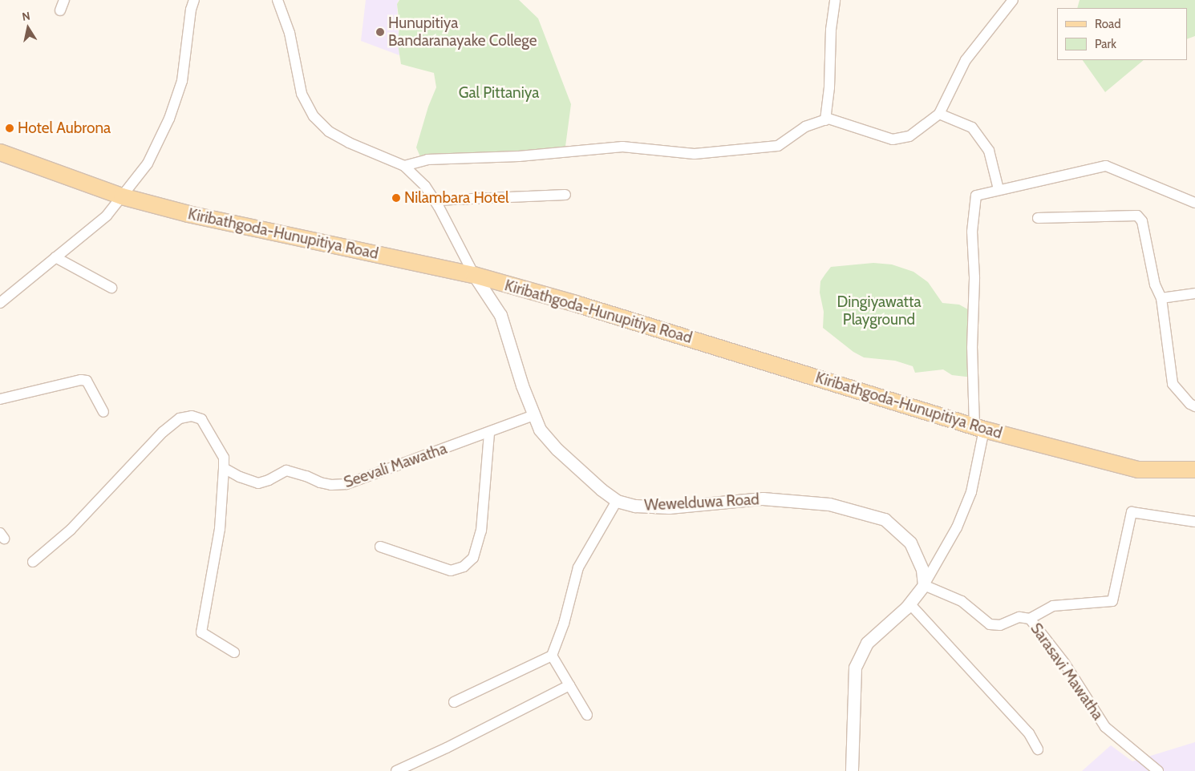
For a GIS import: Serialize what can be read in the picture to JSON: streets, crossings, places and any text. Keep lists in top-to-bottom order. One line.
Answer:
{"streets":{"main road":["Kiribathgoda-Hunupitiya Road"],"street":["Seevali Mawatha","Wewelduwa Road","Sarasavi Mawatha"]},"crossings":[["Kiribathgoda-Hunupitiya Road","Wewelduwa Road"],["Seevali Mawatha","Wewelduwa Road"],["Wewelduwa Road","Sarasavi Mawatha"]],"parks":["Gal Pittaniya","Dingiyawatta Playground"],"places":["Hunupitiya Bandaranayake College","Hotel Aubrona","Nilambara Hotel"],"legend":["Road","Park"],"north":"top"}
